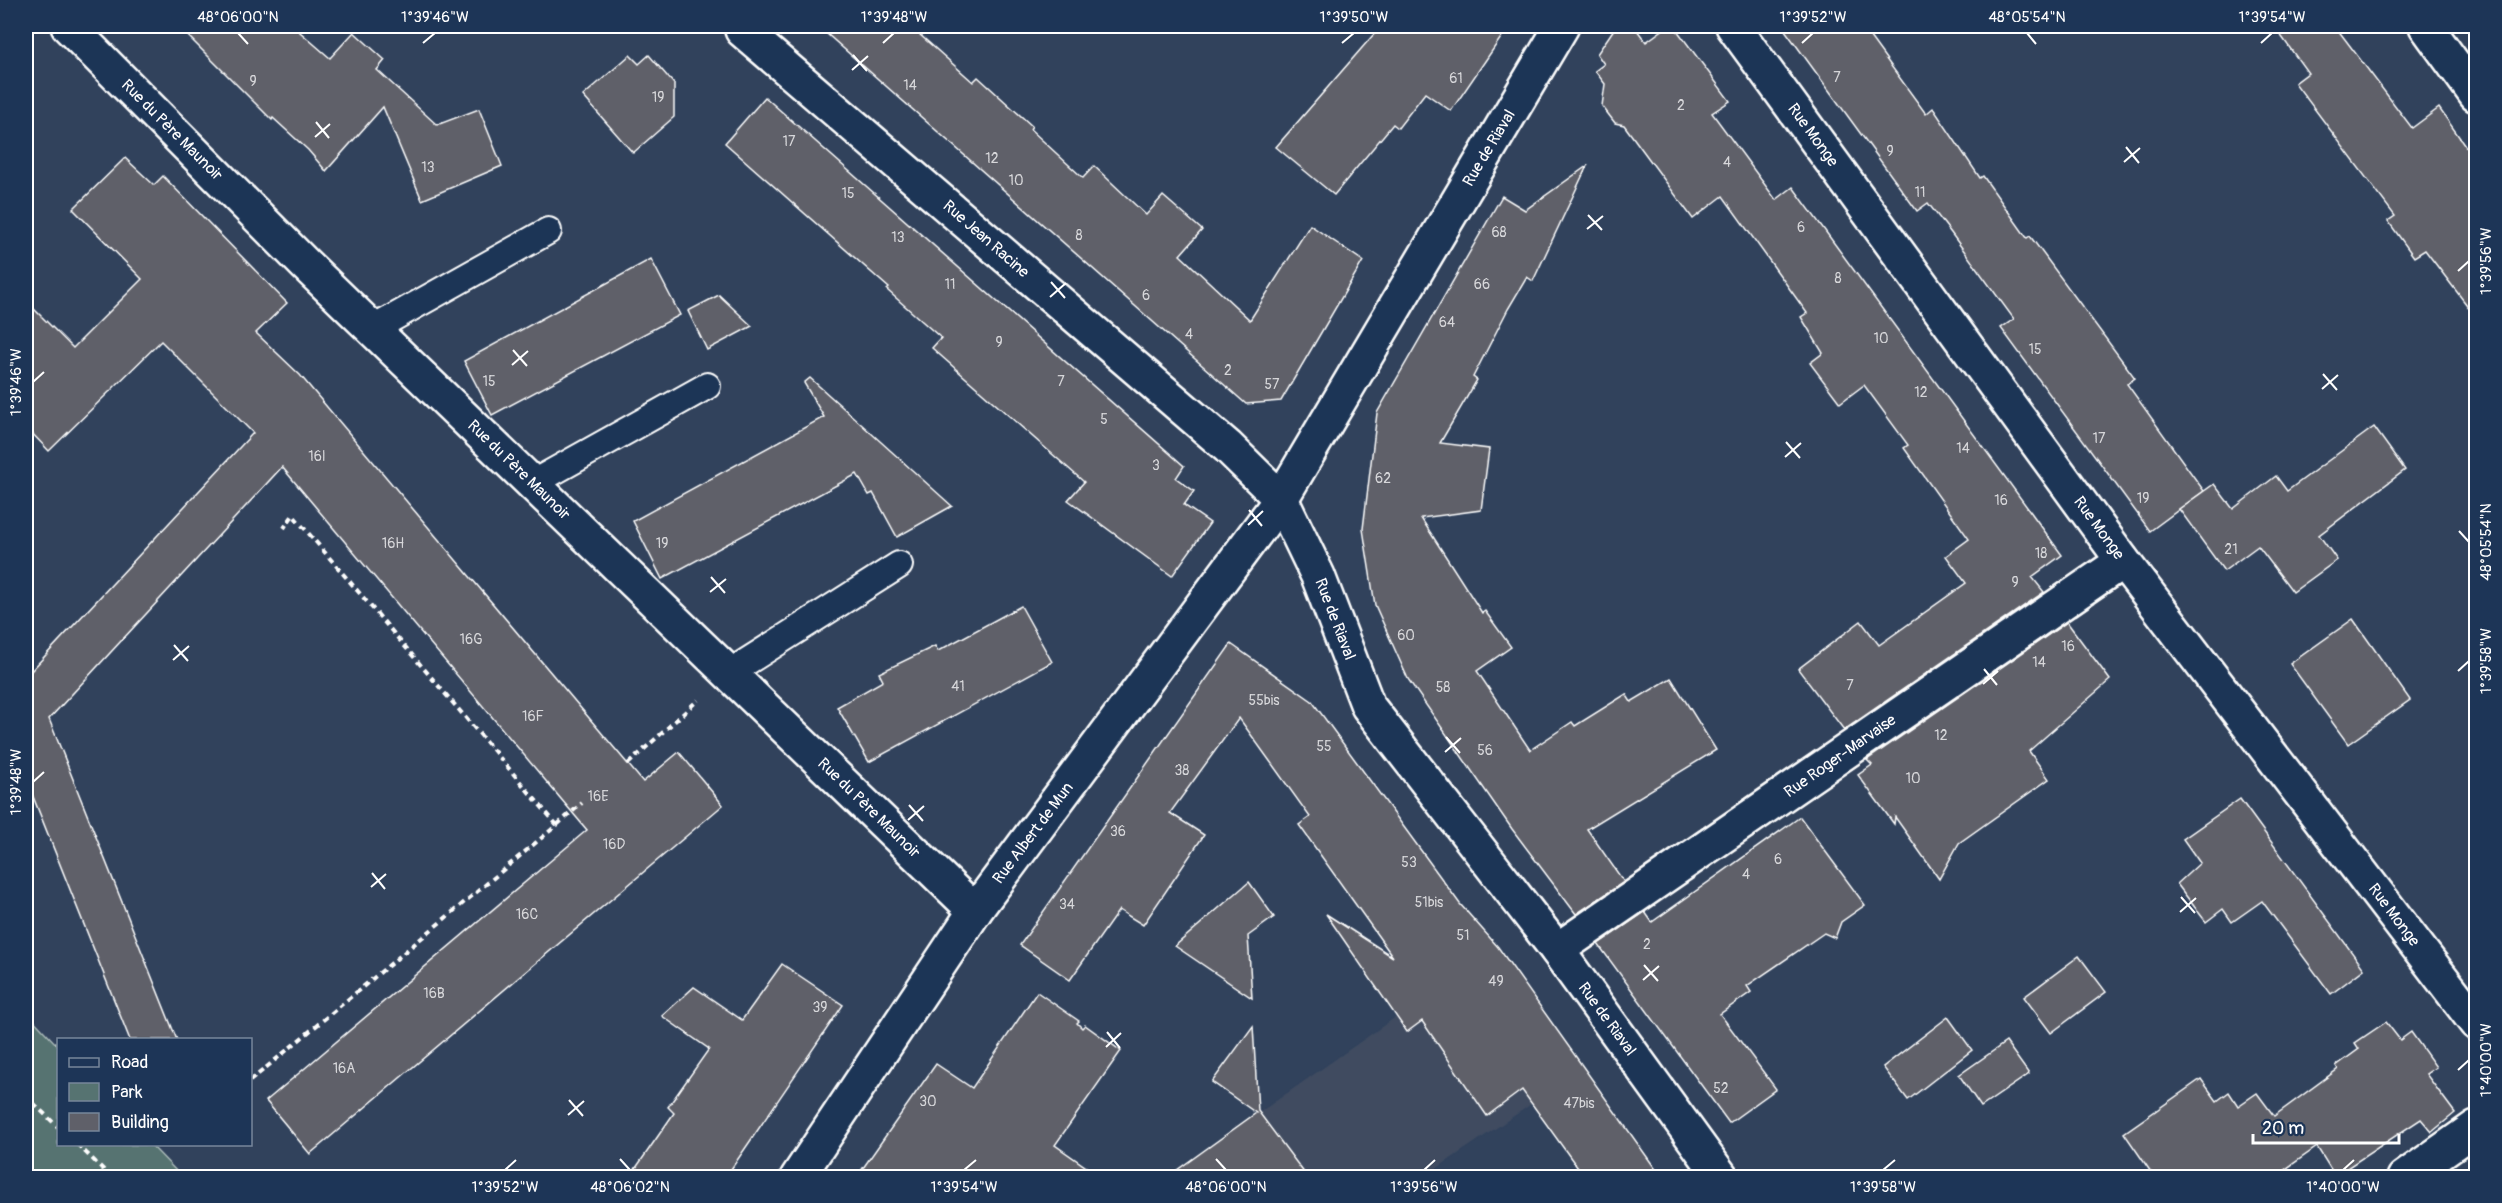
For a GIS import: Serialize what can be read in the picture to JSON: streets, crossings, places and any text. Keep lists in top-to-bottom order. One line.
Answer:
{"streets":{"street":["Rue du Père Maunoir","Rue Monge","Rue de Riaval","Rue Jean Racine","Rue Roger-Marvaise","Rue Albert de Mun"]},"crossings":[["Rue du Père Maunoir","Rue Albert de Mun"],["Rue Monge","Rue Roger-Marvaise"],["Rue de Riaval","Rue Jean Racine"],["Rue de Riaval","Rue Roger-Marvaise"],["Rue de Riaval","Rue Albert de Mun"],["Rue Jean Racine","Rue Albert de Mun"]],"house_numbers":["7","61","9","14","19","2","17","9","12","4","13","10","11","15","6","68","8","13","8","11","66","6","64","4","10","9","15","2","15","7","57","12","5","17","14","16I","3","62","19","16","16H","19","21","18","9","60","16G","16","14","7","41","58","55bis","16F","12","55","56","38","10","16E","36","16D","6","53","4","51bis","34","16C","51","2","49","16B","39","16A","52","30","47bis"],"legend":["Road","Park","Building"],"scale_bar":"20 m","coordinates":["48°06'00\"N","1°39'46\"W","1°39'48\"W","1°39'50\"W","1°39'52\"W","48°05'54\"N","1°39'54\"W","1°39'56\"W","1°39'58\"W","1°40'00\"W","48°06'02\"N"]}
